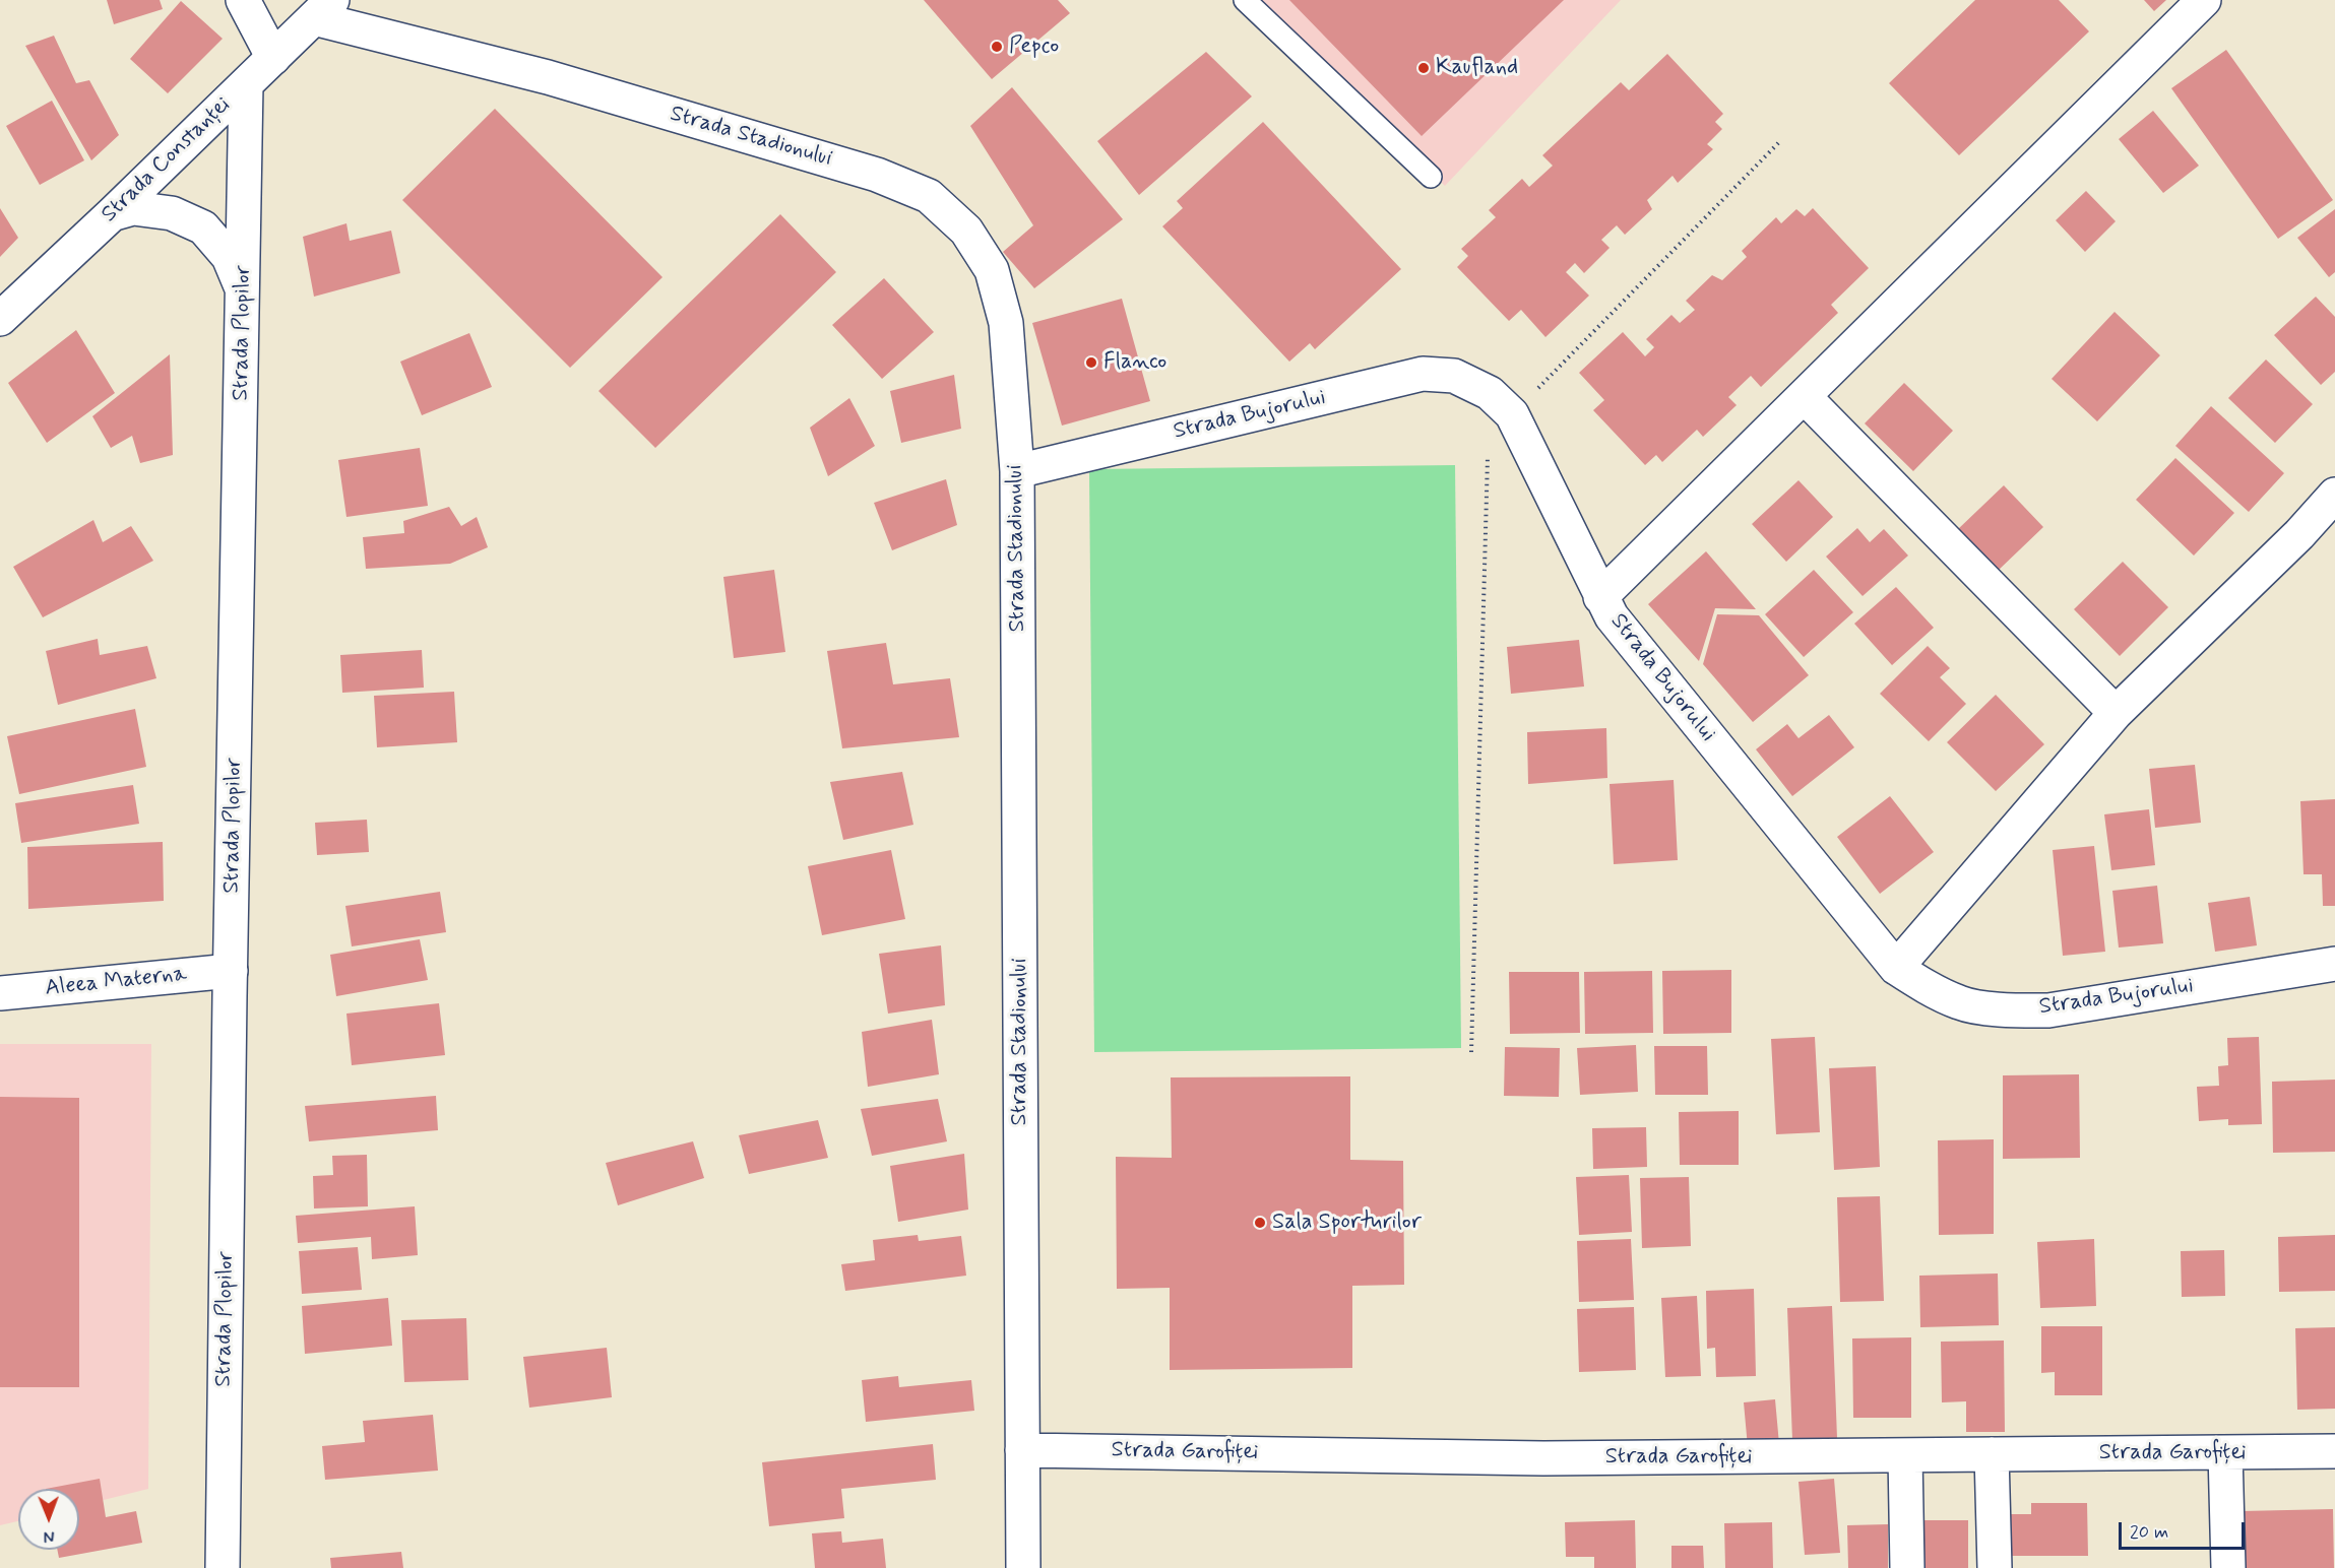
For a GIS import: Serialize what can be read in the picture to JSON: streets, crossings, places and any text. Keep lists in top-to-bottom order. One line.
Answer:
{"streets":{"street":["Strada Stadionului","Strada Constanței","Strada Plopilor","Strada Bujorului","Aleea Materna","Strada Garofiței"]},"crossings":[["Strada Stadionului","Strada Constanței"],["Strada Stadionului","Strada Bujorului"],["Strada Stadionului","Strada Garofiței"],["Strada Constanței","Strada Plopilor"],["Strada Plopilor","Aleea Materna"]],"places":["Pepco","Kaufland","Flanco","Sala Sporturilor"],"scale_bar":"20 m","north":"bottom"}
